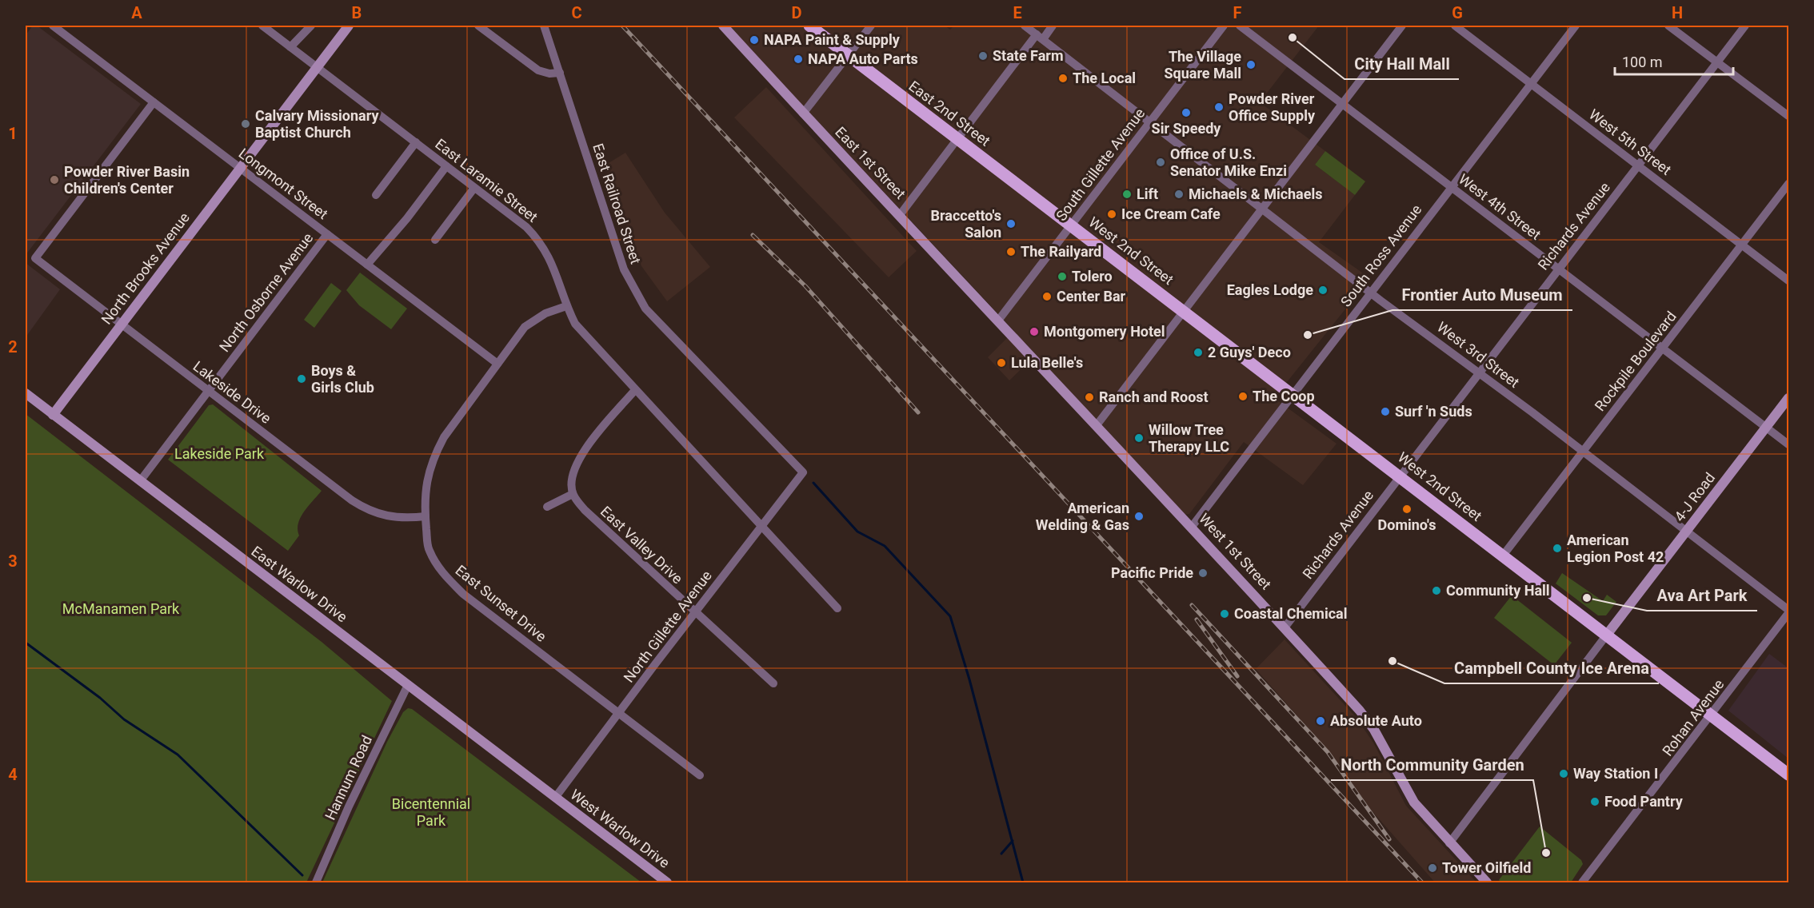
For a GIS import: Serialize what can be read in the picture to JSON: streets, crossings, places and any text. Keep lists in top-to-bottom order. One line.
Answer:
{"streets":{"main road":["East 2nd Street","West 2nd Street"],"street":["West 5th Street","East 1st Street","South Gillette Avenue","East Laramie Street","Longmont Street","East Railroad Street","West 4th Street","Richards Avenue","South Ross Avenue","North Brooks Avenue","North Osborne Avenue","West 3rd Street","Rockpile Boulevard","Lakeside Drive","4-J Road","East Valley Drive","West 1st Street","East Warlow Drive","East Sunset Drive","North Gillette Avenue","Rohan Avenue","Hannum Road","West Warlow Drive"]},"crossings":[["East 2nd Street","South Gillette Avenue"],["East 2nd Street","West 2nd Street"],["West 5th Street","Richards Avenue"],["West 5th Street","South Ross Avenue"],["West 5th Street","Rockpile Boulevard"],["East 1st Street","South Gillette Avenue"],["East 1st Street","West 1st Street"],["South Gillette Avenue","West 2nd Street"],["South Gillette Avenue","West 3rd Street"],["South Gillette Avenue","West 1st Street"],["East Laramie Street","North Brooks Avenue"],["East Laramie Street","East Sunset Drive"],["East Laramie Street","North Gillette Avenue"],["Longmont Street","North Brooks Avenue"],["Longmont Street","North Osborne Avenue"],["Longmont Street","Lakeside Drive"],["Longmont Street","East Sunset Drive"],["East Railroad Street","North Gillette Avenue"],["West 4th Street","Richards Avenue"],["West 4th Street","South Ross Avenue"],["West 4th Street","Rockpile Boulevard"],["West 4th Street","4-J Road"],["Richards Avenue","West 2nd Street"],["Richards Avenue","West 3rd Street"],["Richards Avenue","West 1st Street"],["West 2nd Street","South Ross Avenue"],["West 2nd Street","Rockpile Boulevard"],["West 2nd Street","4-J Road"],["West 2nd Street","Rohan Avenue"],["South Ross Avenue","West 3rd Street"],["South Ross Avenue","West 1st Street"],["North Brooks Avenue","Lakeside Drive"],["North Brooks Avenue","East Warlow Drive"],["North Osborne Avenue","Lakeside Drive"],["North Osborne Avenue","East Warlow Drive"],["West 3rd Street","Rockpile Boulevard"],["West 3rd Street","4-J Road"],["West 3rd Street","Rohan Avenue"],["Lakeside Drive","East Sunset Drive"],["4-J Road","West 1st Street"],["East Valley Drive","North Gillette Avenue"],["East Warlow Drive","North Gillette Avenue"],["East Warlow Drive","Hannum Road"],["East Warlow Drive","West Warlow Drive"],["East Sunset Drive","North Gillette Avenue"],["North Gillette Avenue","West Warlow Drive"]],"parks":["Lakeside Park","McManamen Park","Bicentennial Park"],"places":["City Hall Mall","NAPA Paint & Supply","State Farm","NAPA Auto Parts","The Village Square Mall","The Local","Powder River Office Supply","Sir Speedy","Calvary Missionary Baptist Church","Office of U.S. Senator Mike Enzi","Powder River Basin Children's Center","Lift","Michaels & Michaels","Ice Cream Cafe","Braccetto's Salon","The Railyard","Tolero","Eagles Lodge","Center Bar","Montgomery Hotel","Frontier Auto Museum","2 Guys' Deco","Lula Belle's","Boys & Girls Club","The Coop","Ranch and Roost","Surf 'n Suds","Willow Tree Therapy LLC","Domino's","American Welding & Gas","American Legion Post 42","Pacific Pride","Community Hall","Ava Art Park","Coastal Chemical","Campbell County Ice Arena","Absolute Auto","Way Station I","Food Pantry","North Community Garden","Tower Oilfield"],"scale_bar":"100 m","grid":{"columns":["A","B","C","D","E","F","G","H"],"rows":["1","2","3","4"]}}
